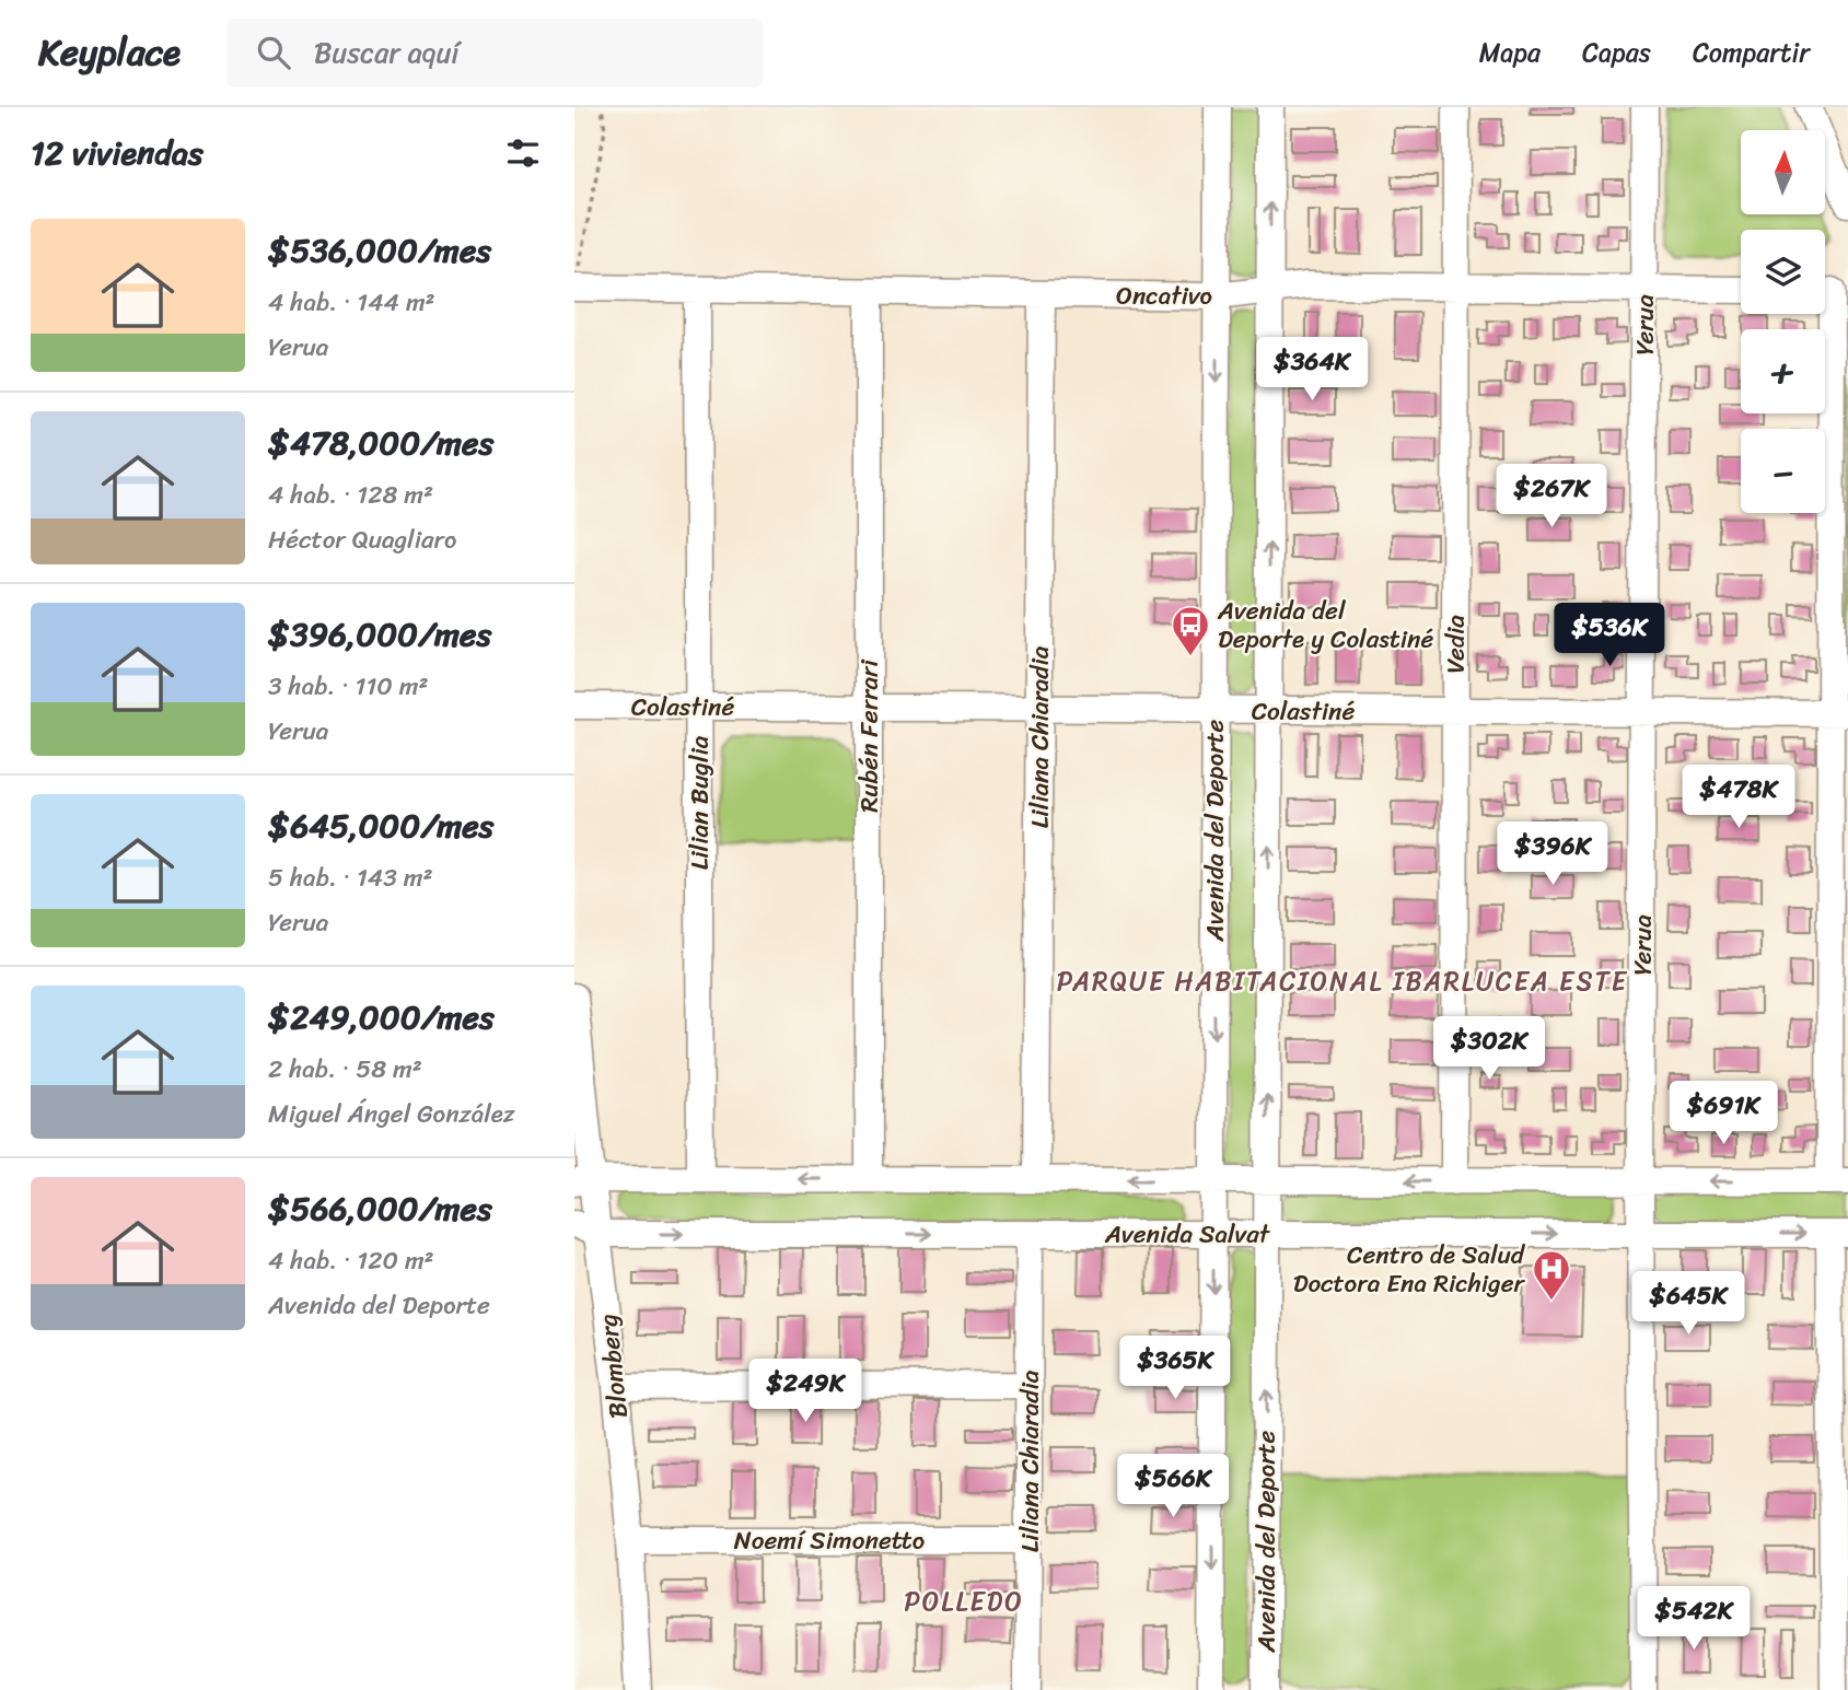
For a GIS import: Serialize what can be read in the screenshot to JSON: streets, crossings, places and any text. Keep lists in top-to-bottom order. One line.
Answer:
{"streets":{"street":["Oncativo","Yerua","Vedia","Colastiné","Rubén Ferrari","Liliana Chiaradia","Lilian Buglia","Avenida del Deporte","Avenida Salvat","Blomberg","Noemí Simonetto"]},"crossings":[["Oncativo","Yerua"],["Oncativo","Vedia"],["Oncativo","Rubén Ferrari"],["Oncativo","Liliana Chiaradia"],["Oncativo","Lilian Buglia"],["Oncativo","Avenida del Deporte"],["Yerua","Colastiné"],["Yerua","Avenida Salvat"],["Vedia","Colastiné"],["Colastiné","Rubén Ferrari"],["Colastiné","Liliana Chiaradia"],["Colastiné","Lilian Buglia"],["Colastiné","Avenida del Deporte"],["Liliana Chiaradia","Avenida Salvat"],["Liliana Chiaradia","Noemí Simonetto"],["Avenida del Deporte","Avenida Salvat"],["Avenida Salvat","Blomberg"],["Blomberg","Noemí Simonetto"]],"districts":["PARQUE HABITACIONAL IBARLUCEA ESTE","POLLEDO"],"places":{"bus stop":["Avenida del Deporte y Colastiné"],"hospital":["Centro de Salud Doctora Ena Richiger"]},"north":"top","page":{"header":"Keyplace","search":"Buscar aquí","nav":["Mapa","Capas","Compartir"],"heading":"12 viviendas","map_buttons":["+","−"],"list":[{"name":"$536,000/mes","note":"4 hab. · 144 m² · Yerua"},{"name":"$478,000/mes","note":"4 hab. · 128 m² · Héctor Quagliaro"},{"name":"$396,000/mes","note":"3 hab. · 110 m² · Yerua"},{"name":"$645,000/mes","note":"5 hab. · 143 m² · Yerua"},{"name":"$249,000/mes","note":"2 hab. · 58 m² · Miguel Ángel González"},{"name":"$566,000/mes","note":"4 hab. · 120 m² · Avenida del Deporte"}],"price":["$364K","$267K","$536K","$478K","$396K","$302K","$691K","$645K","$365K","$249K","$566K","$542K"]}}
